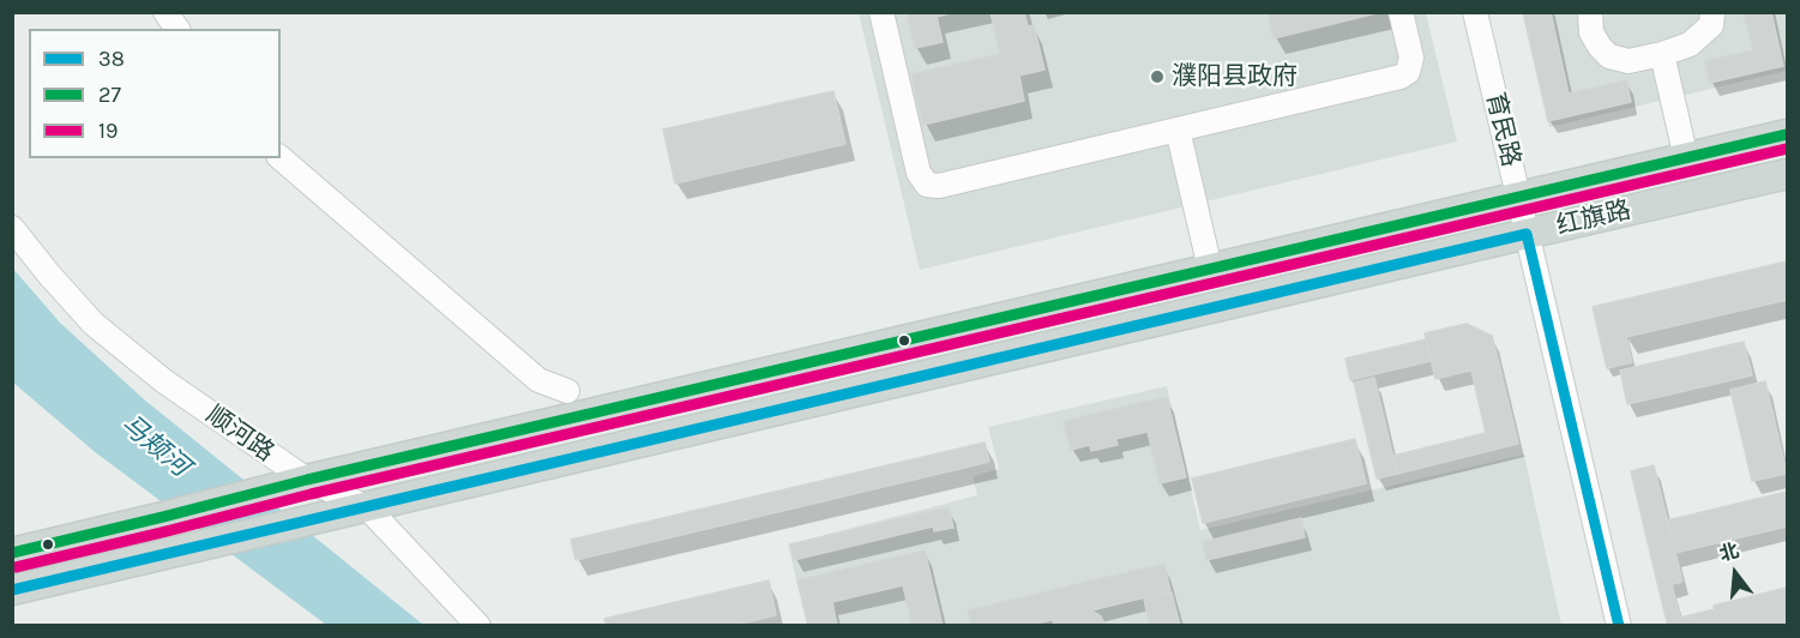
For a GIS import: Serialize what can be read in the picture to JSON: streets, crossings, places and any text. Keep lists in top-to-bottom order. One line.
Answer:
{"streets":{"main road":["红旗路"],"street":["育民路","顺河路"]},"crossings":[["育民路","红旗路"],["红旗路","顺河路"]],"water":["马颊河"],"places":["濮阳县政府"],"lines":["transit line 27","transit line 19","transit line 38"],"legend":["38","27","19"],"north":"top"}
